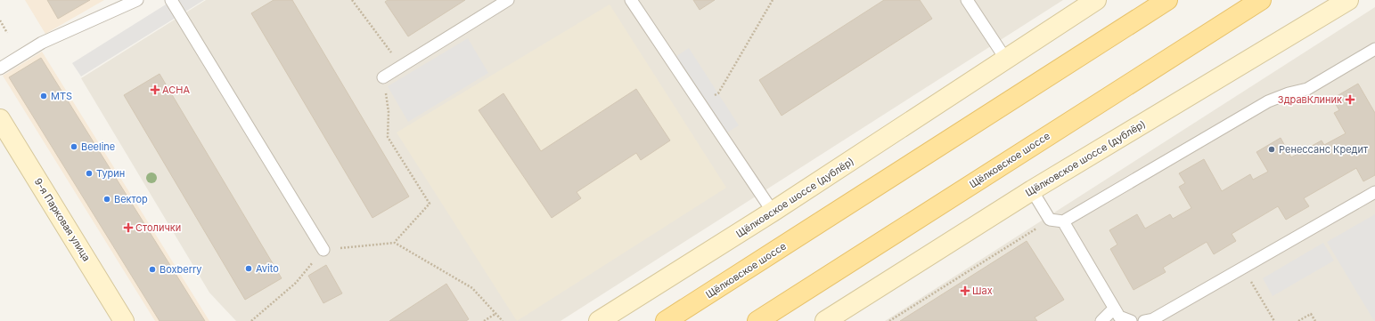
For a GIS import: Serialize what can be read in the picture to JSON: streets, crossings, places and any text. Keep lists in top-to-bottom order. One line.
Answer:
{"streets":{"main road":["Щёлковское шоссе (дублёр)","Щёлковское шоссе","9-я Парковая улица"]},"places":{"health":["АСНА","ЗдравКлиник","Столички","Шах"],"other":["MTS","Beeline","Ренессанс Кредит","Турин","Вектор","Avito","Boxberry"]}}
